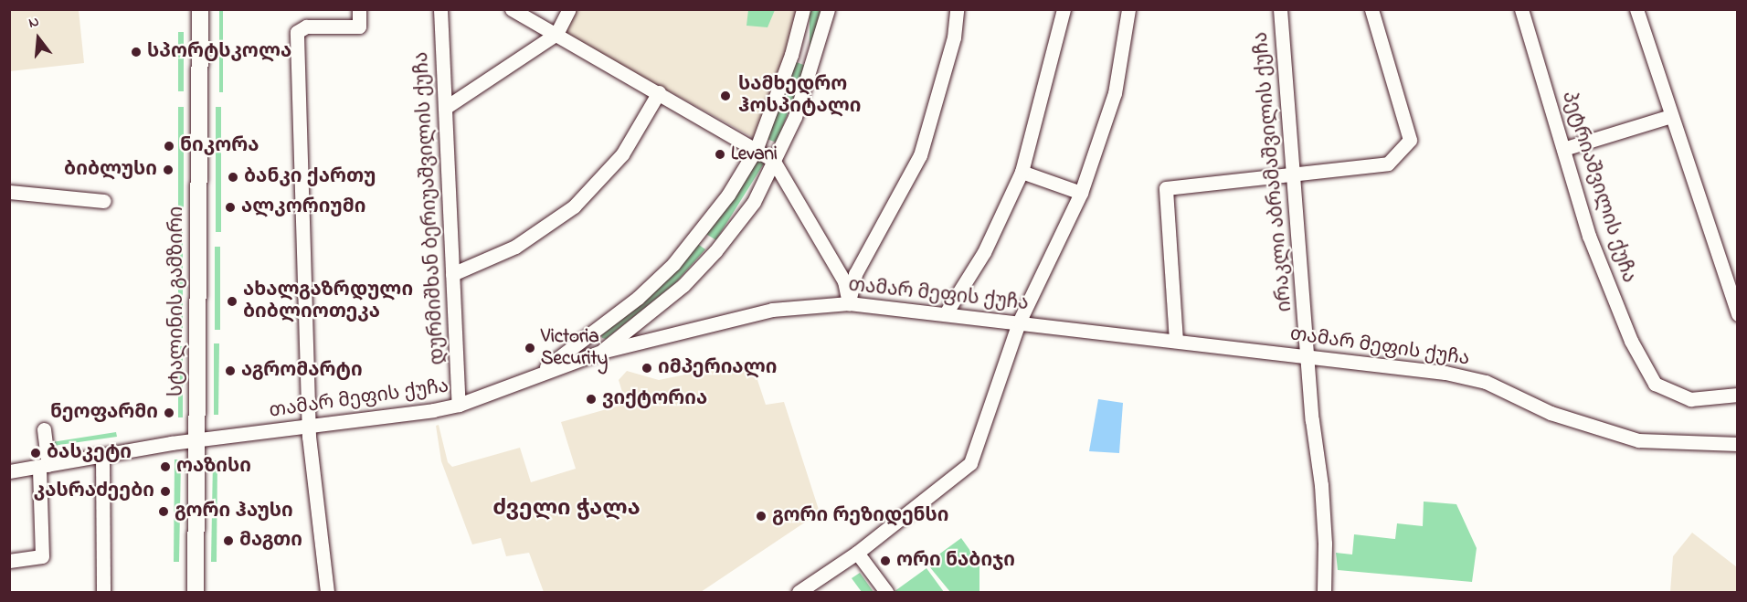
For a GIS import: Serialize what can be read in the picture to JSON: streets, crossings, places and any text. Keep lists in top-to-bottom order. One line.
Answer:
{"streets":{"main road":["სტალინის გამზირი"],"street":["ირაკლი აბრამაშვილის ქუჩა","პეტრიაშვილის ქუჩა","დურმიშხან ბერიუაშვილის ქუჩა","თამარ მეფის ქუჩა"]},"crossings":[["ირაკლი აბრამაშვილის ქუჩა","თამარ მეფის ქუჩა"],["დურმიშხან ბერიუაშვილის ქუჩა","თამარ მეფის ქუჩა"],["თამარ მეფის ქუჩა","სტალინის გამზირი"]],"districts":["ძველი ჭალა"],"places":["სპორტსკოლა","სამხედრო ჰოსპიტალი","ნიკორა","Levani","ბიბლუსი","ბანკი ქართუ","ალკორიუმი","ახალგაზრდული ბიბლიოთეკა","Victoria Security","იმპერიალი","აგრომარტი","ვიქტორია","ნეოფარმი","ბასკეტი","ოაზისი","კასრაძეები","გორი ჰაუსი","გორი რეზიდენსი","მაგთი","ორი ნაბიჯი"],"north":"top"}
